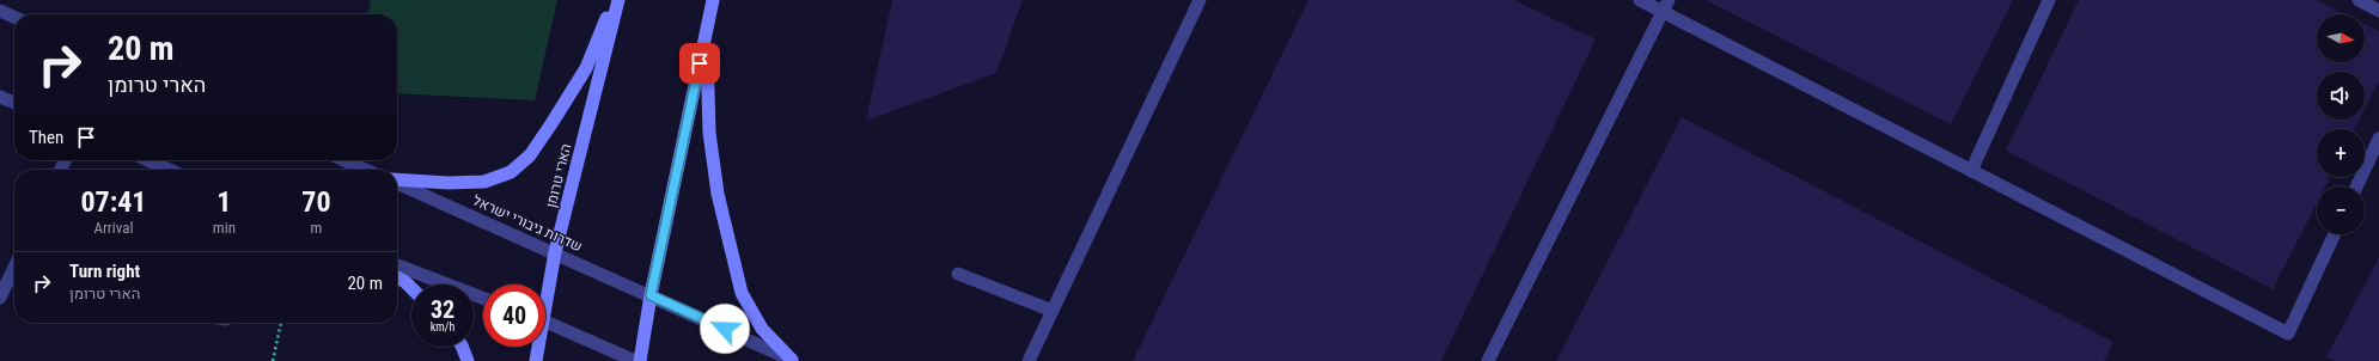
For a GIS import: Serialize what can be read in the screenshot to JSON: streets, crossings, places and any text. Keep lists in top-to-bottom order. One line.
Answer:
{"streets":{"main road":["הארי טרומן"],"street":["שדרות גיבורי ישראל"]},"crossings":[["הארי טרומן","שדרות גיבורי ישראל"]],"north":"right","page":{"map_buttons":["+","−"],"turn":["20 m","הארי טרומן"],"then":"Then","eta":["07:41","Arrival","1","min","70","m"],"list":[{"name":"Turn right","note":"הארי טרומן","value":"20 m"}],"speed":"32 km/h","limit":"40"}}
